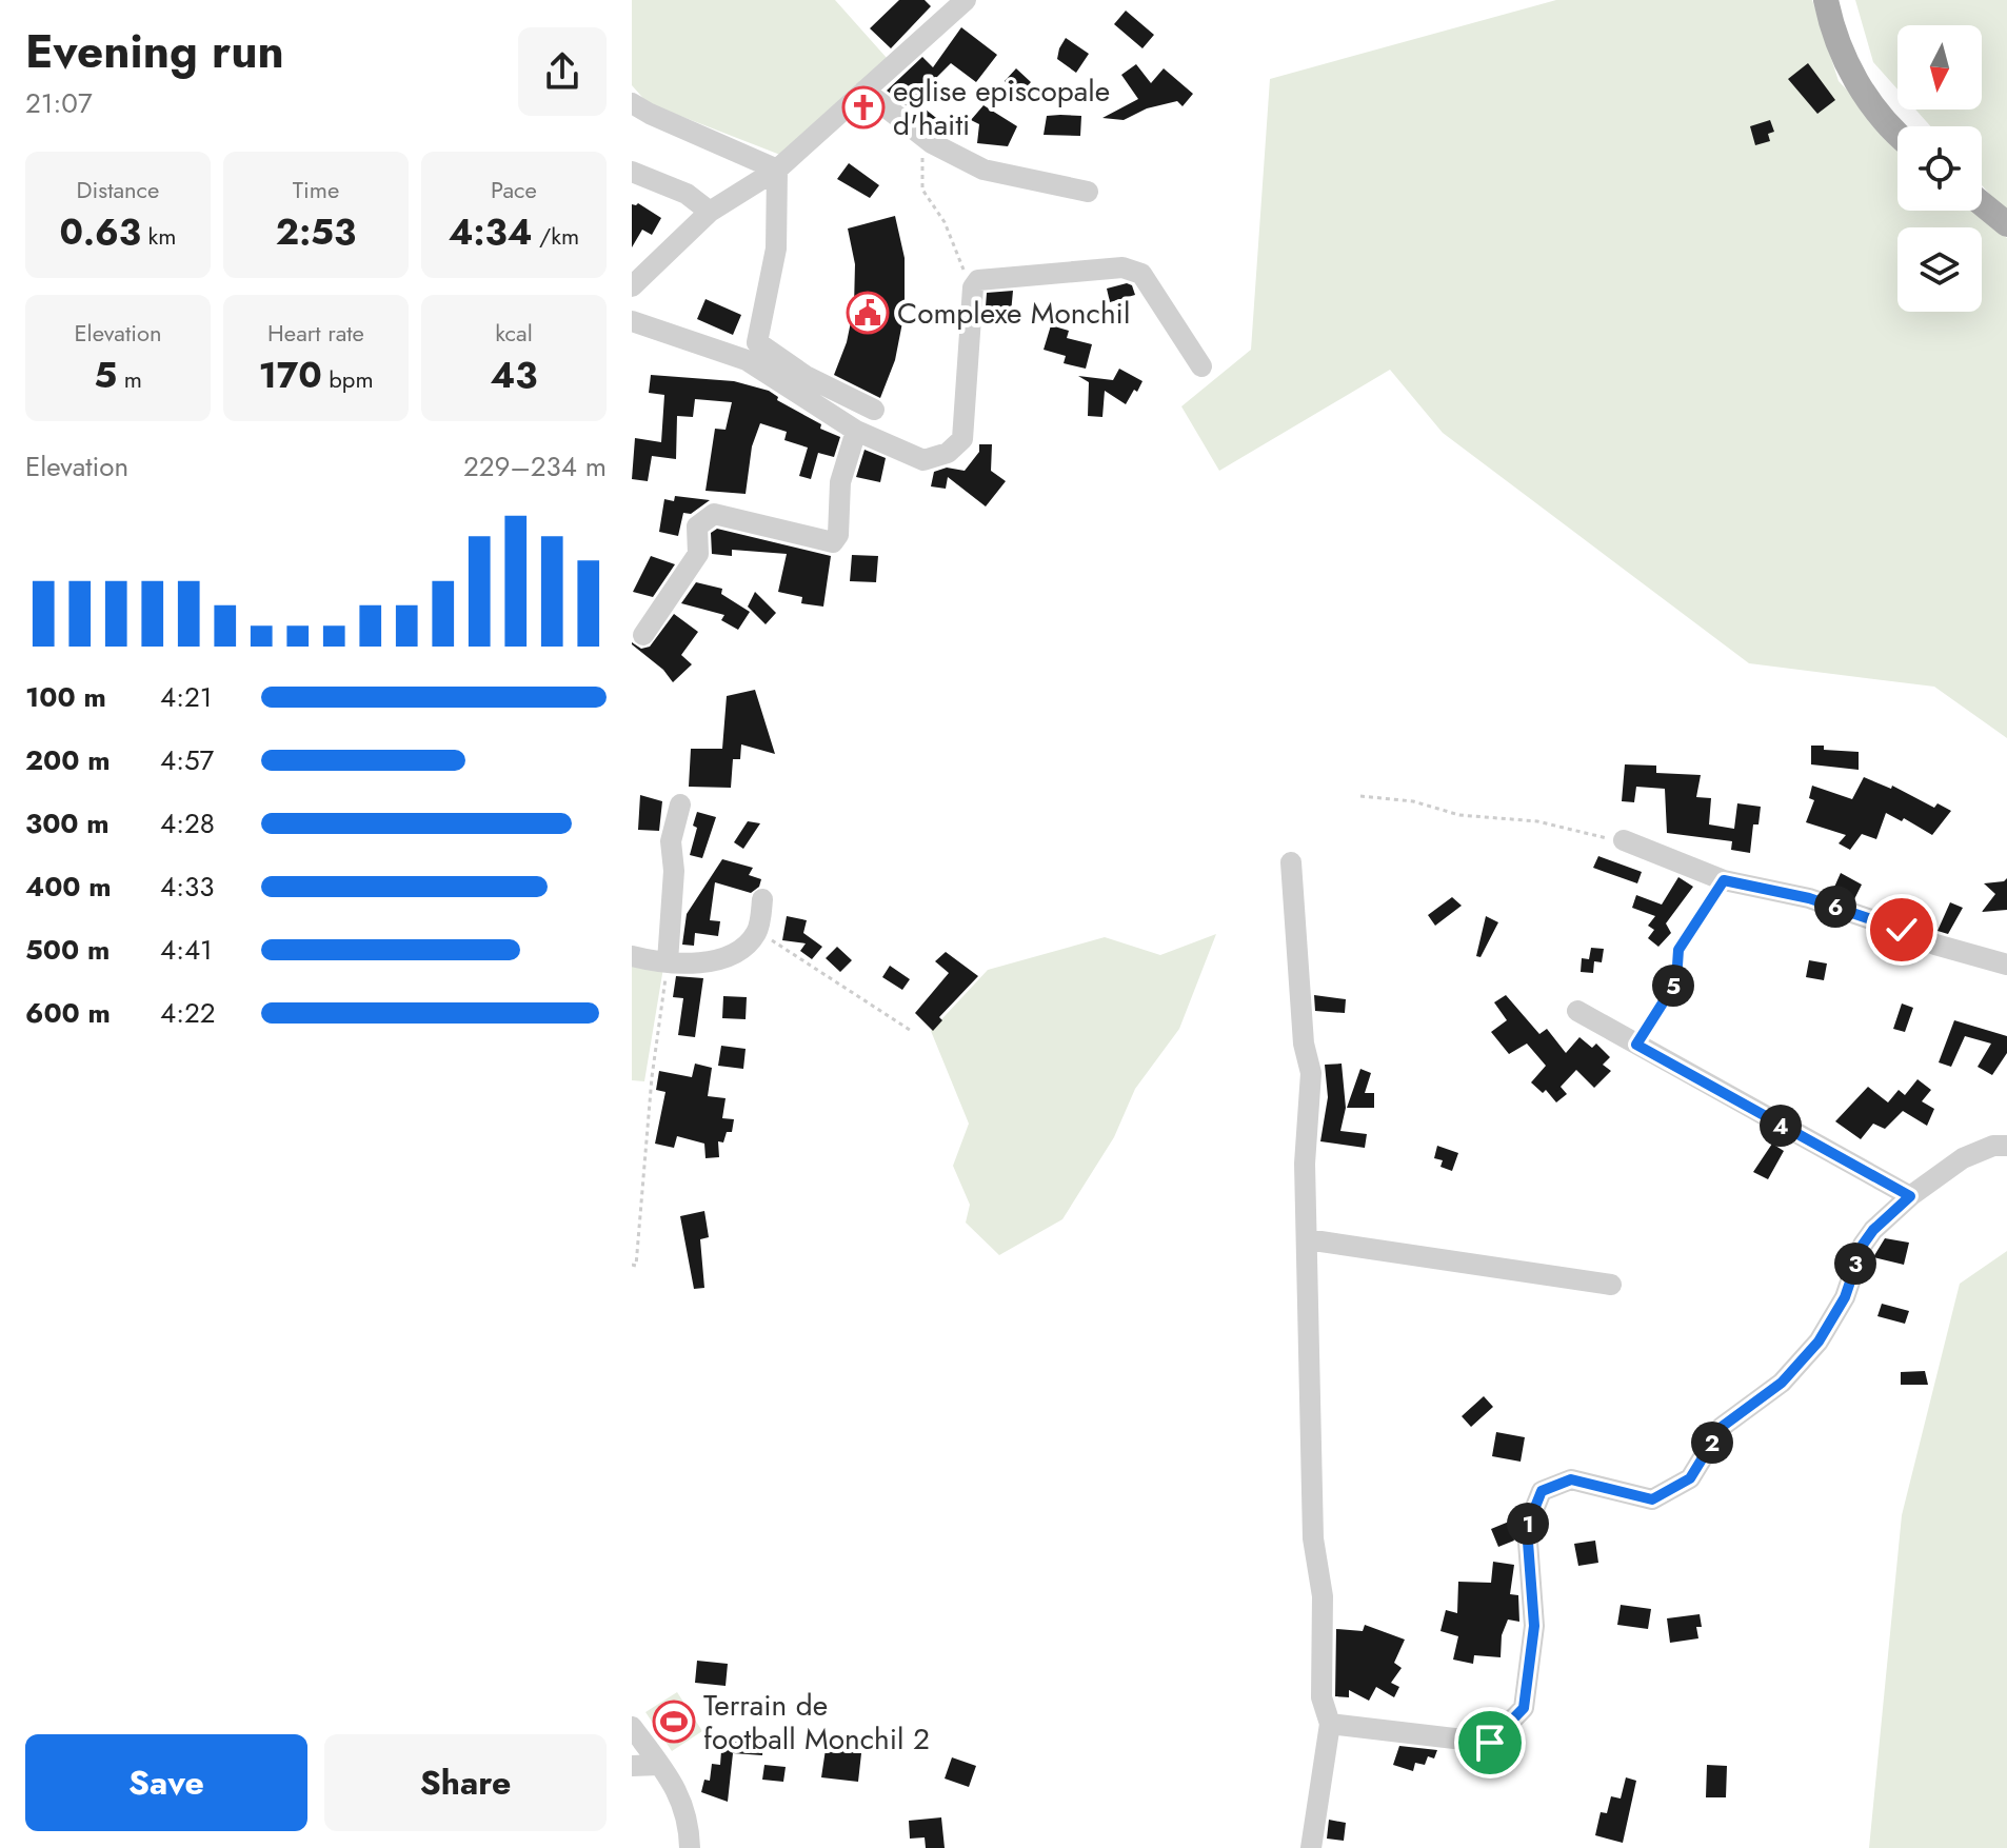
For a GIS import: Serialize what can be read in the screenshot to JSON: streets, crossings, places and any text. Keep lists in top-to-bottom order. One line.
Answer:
{"places":{"church":["eglise episcopale d'haiti"],"public building":["Complexe Monchil"],"sports":["Terrain de football Monchil 2"]},"north":"bottom","page":{"heading":["Evening run","21:07"],"stats":[["Distance","0.63 km"],["Time","2:53"],["Pace","4:34 /km"],["Elevation","5 m"],["Heart rate","170 bpm"],["kcal","43"]],"chart":["Elevation","229–234 m"],"list":[{"name":"100 m","note":"4:21"},{"name":"200 m","note":"4:57"},{"name":"300 m","note":"4:28"},{"name":"400 m","note":"4:33"},{"name":"500 m","note":"4:41"},{"name":"600 m","note":"4:22"}],"pins":["6","5","4","3","2","1"],"buttons":["Save","Share"]}}
